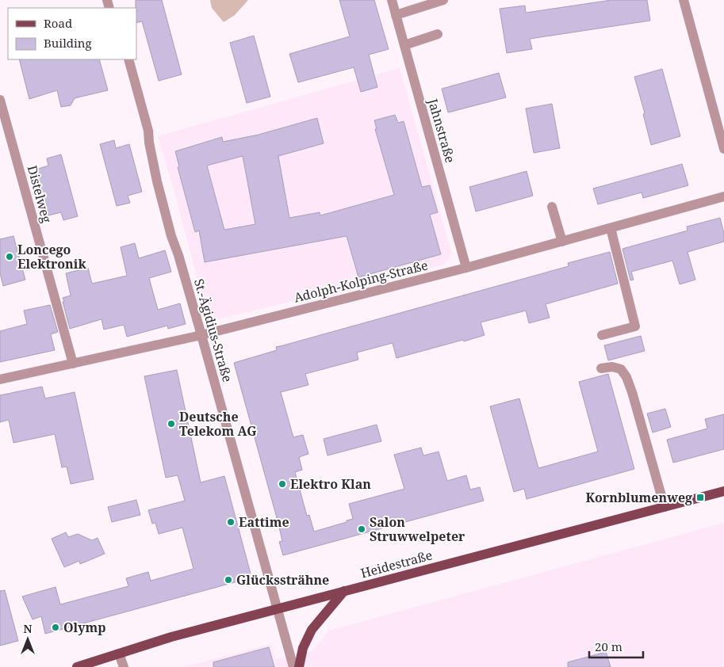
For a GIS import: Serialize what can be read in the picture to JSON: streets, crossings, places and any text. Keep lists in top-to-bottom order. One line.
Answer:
{"streets":{"main road":["Heidestraße"],"street":["Jahnstraße","Distelweg","Adolph-Kolping-Straße","St.-Ägidius-Straße"]},"crossings":[["Jahnstraße","Adolph-Kolping-Straße"],["Distelweg","Adolph-Kolping-Straße"],["Adolph-Kolping-Straße","St.-Ägidius-Straße"],["St.-Ägidius-Straße","Heidestraße"]],"places":{"other":["Loncego Elektronik","Deutsche Telekom AG","Elektro Klan","Eattime","Salon Struwwelpeter","Glückssträhne","Olymp"],"transit":["Kornblumenweg"]},"legend":["Road","Building"],"scale_bar":"20 m","north":"top"}
